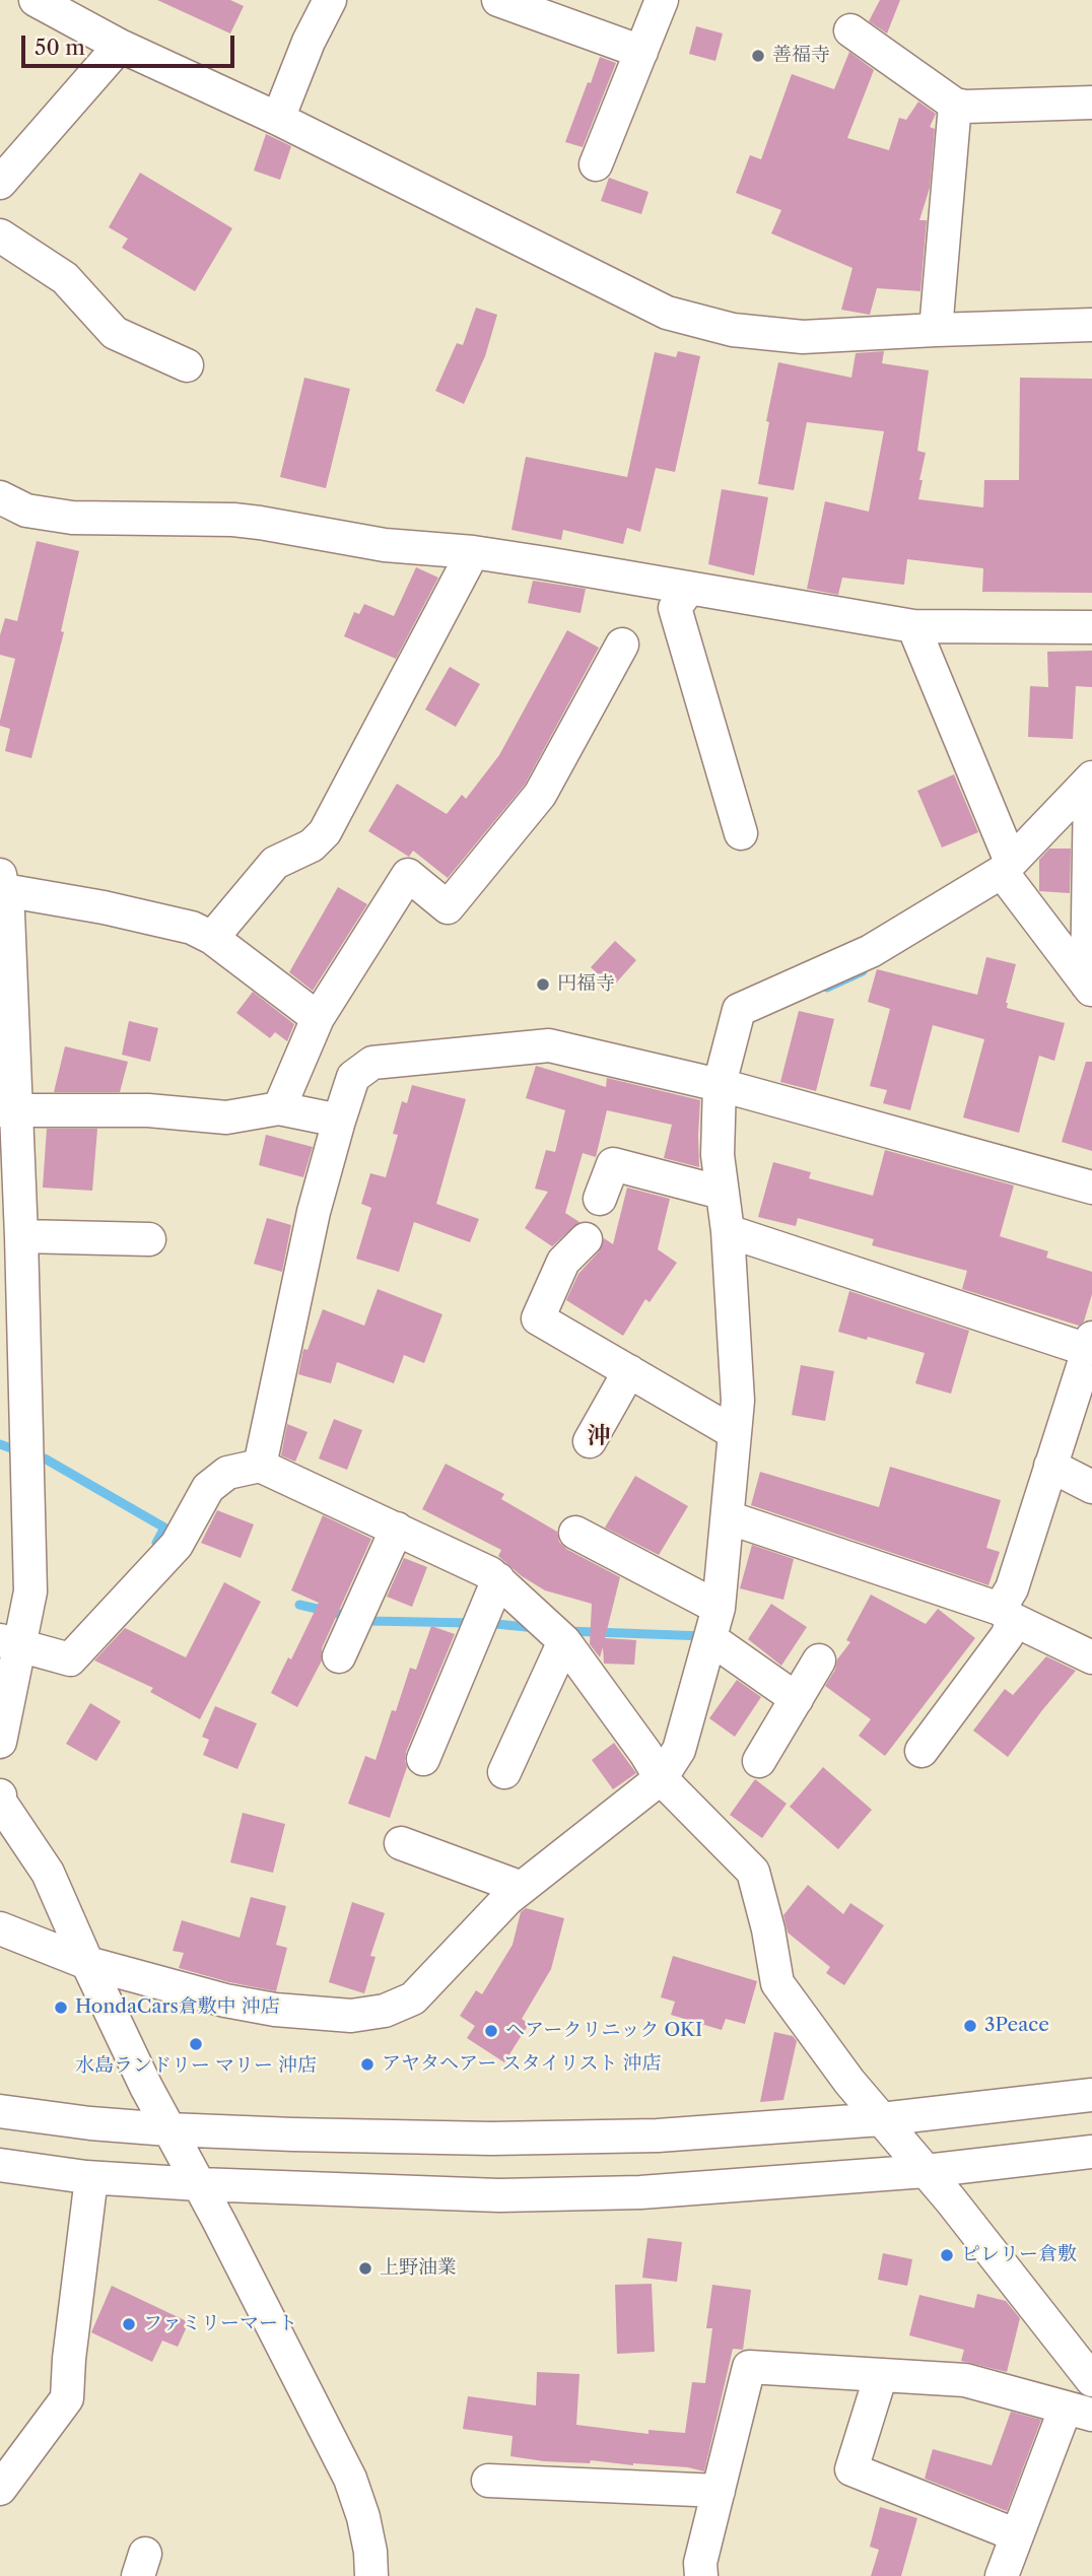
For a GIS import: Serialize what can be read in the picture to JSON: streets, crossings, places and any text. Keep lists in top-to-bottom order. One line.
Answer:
{"districts":["沖"],"places":["善福寺","円福寺","HondaCars倉敷中 沖店","3Peace","ヘアークリニック OKI","水島ランドリー マリー 沖店","アヤタヘアー スタイリスト 沖店","ピレリー倉敷","上野油業","ファミリーマート"],"scale_bar":"50 m"}
